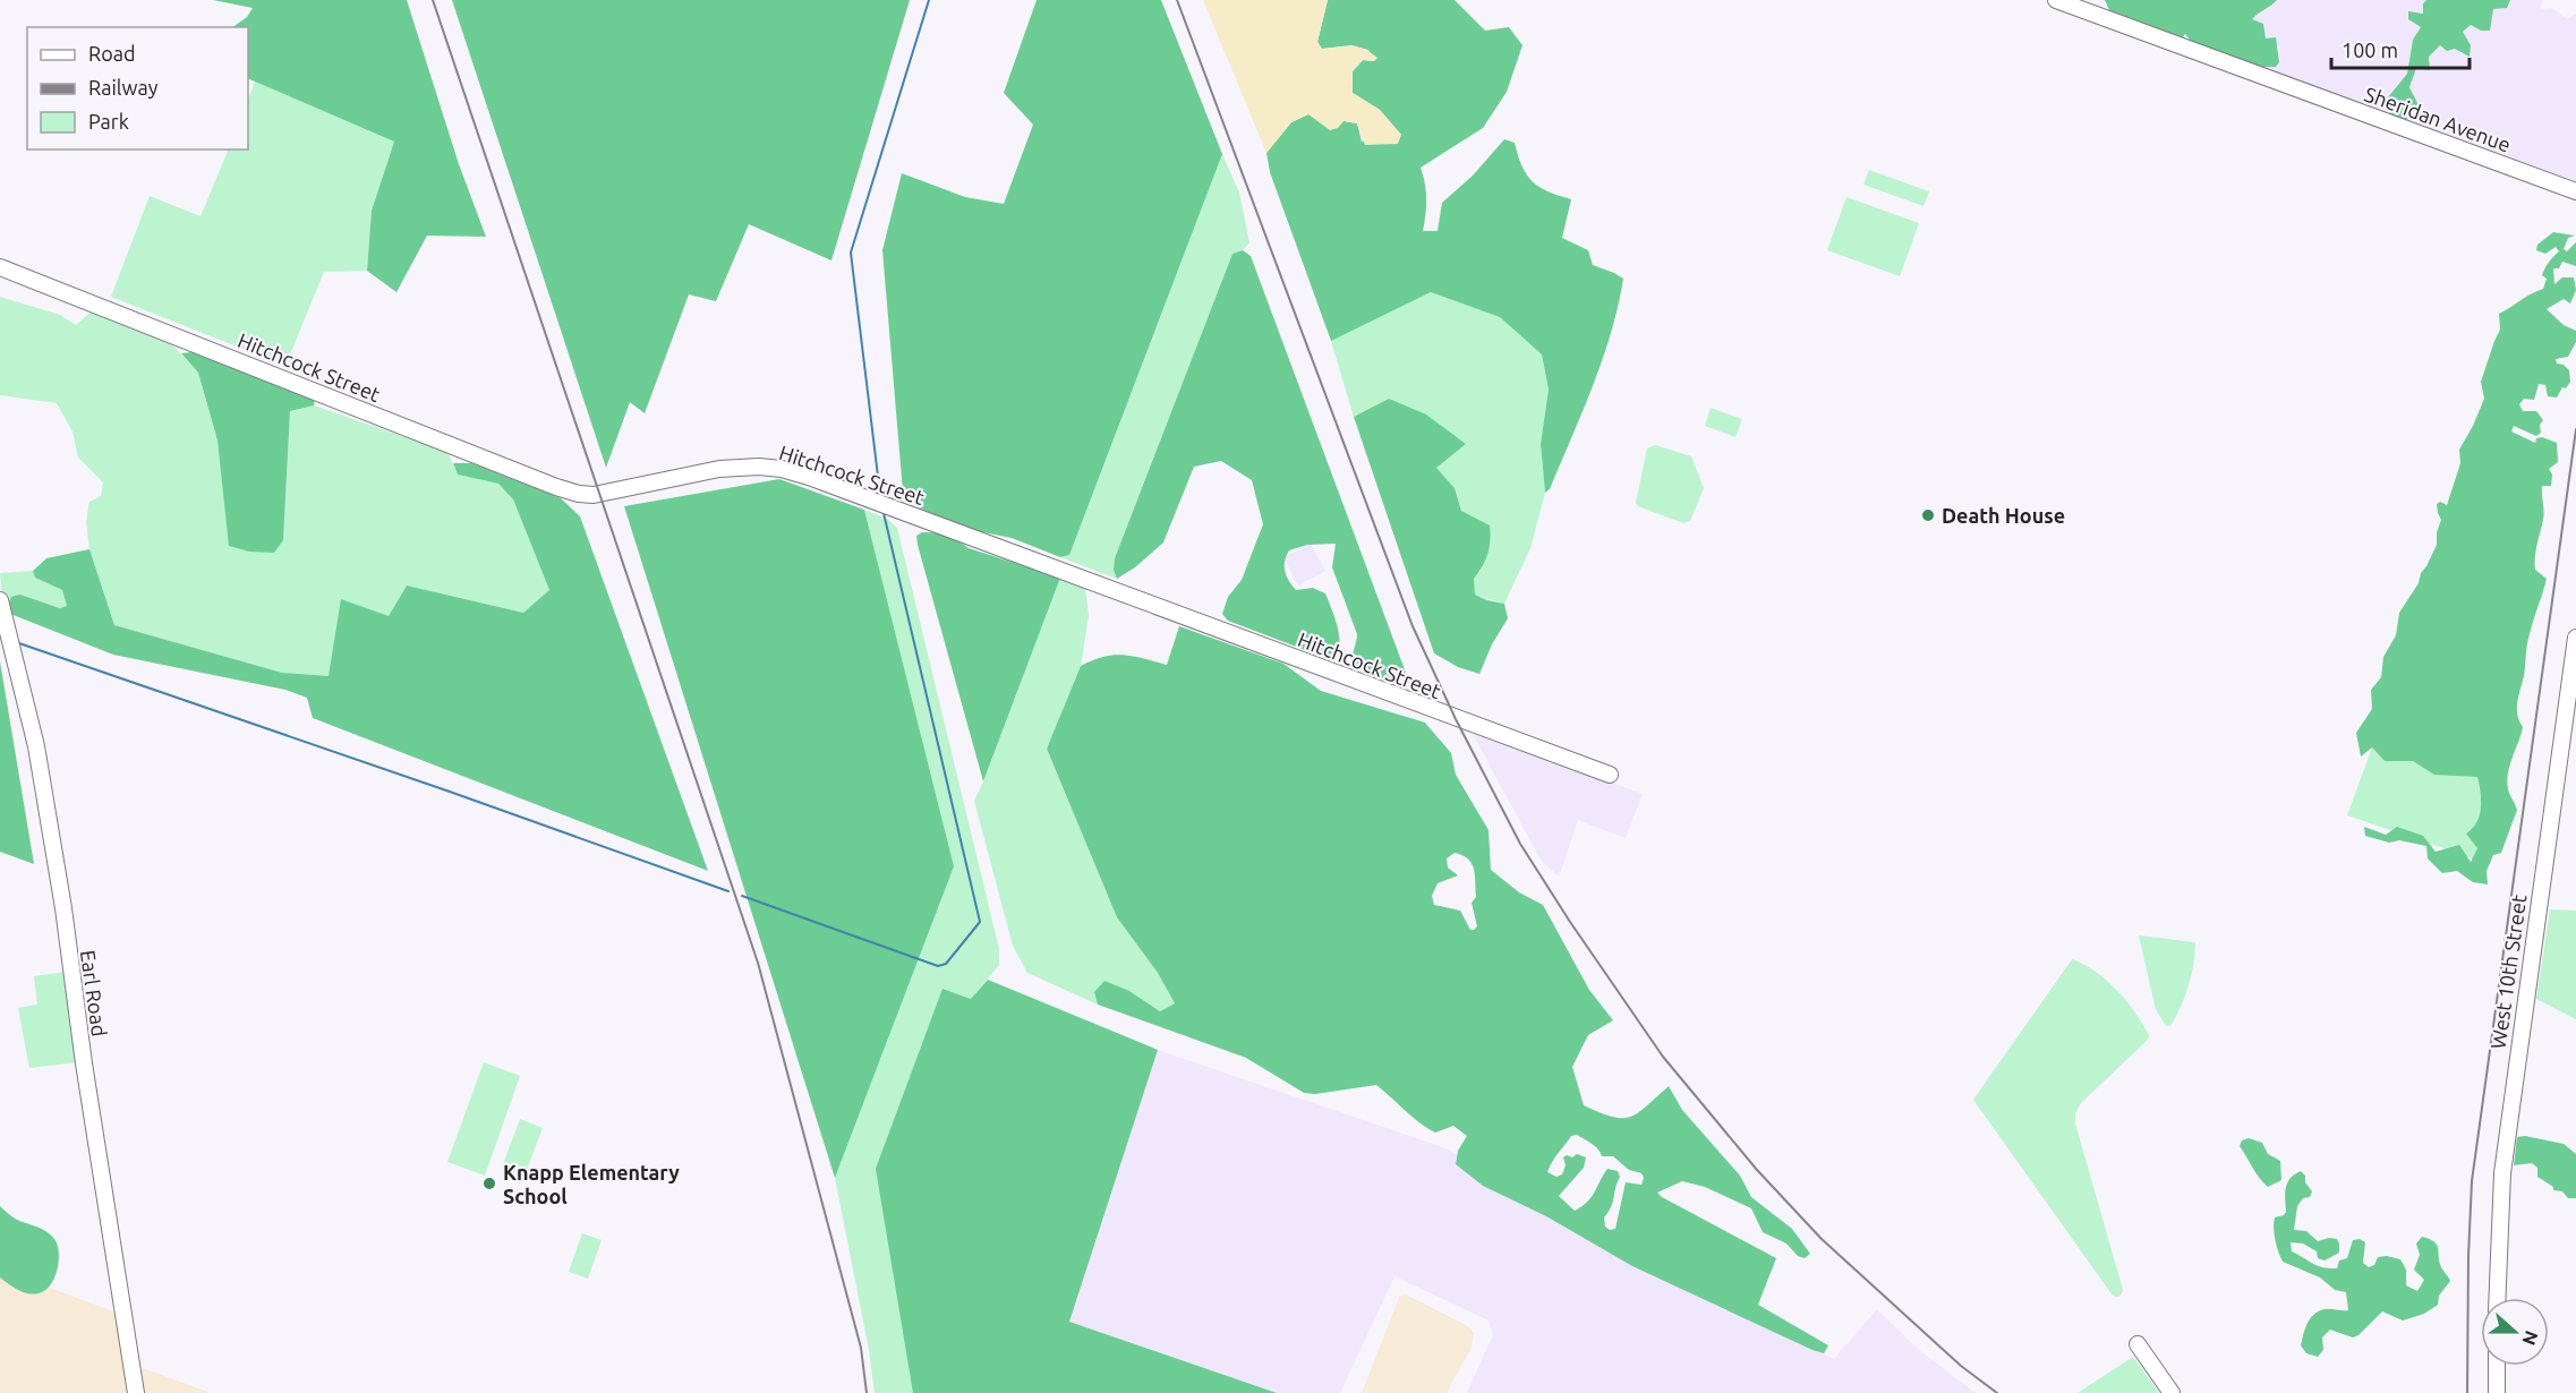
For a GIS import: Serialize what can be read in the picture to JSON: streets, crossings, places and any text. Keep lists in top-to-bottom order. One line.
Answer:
{"streets":{"street":["Sheridan Avenue","Hitchcock Street","West 10th Street","Earl Road"]},"places":["Death House","Knapp Elementary School"],"legend":["Road","Railway","Park"],"scale_bar":"100 m","north":"right"}
